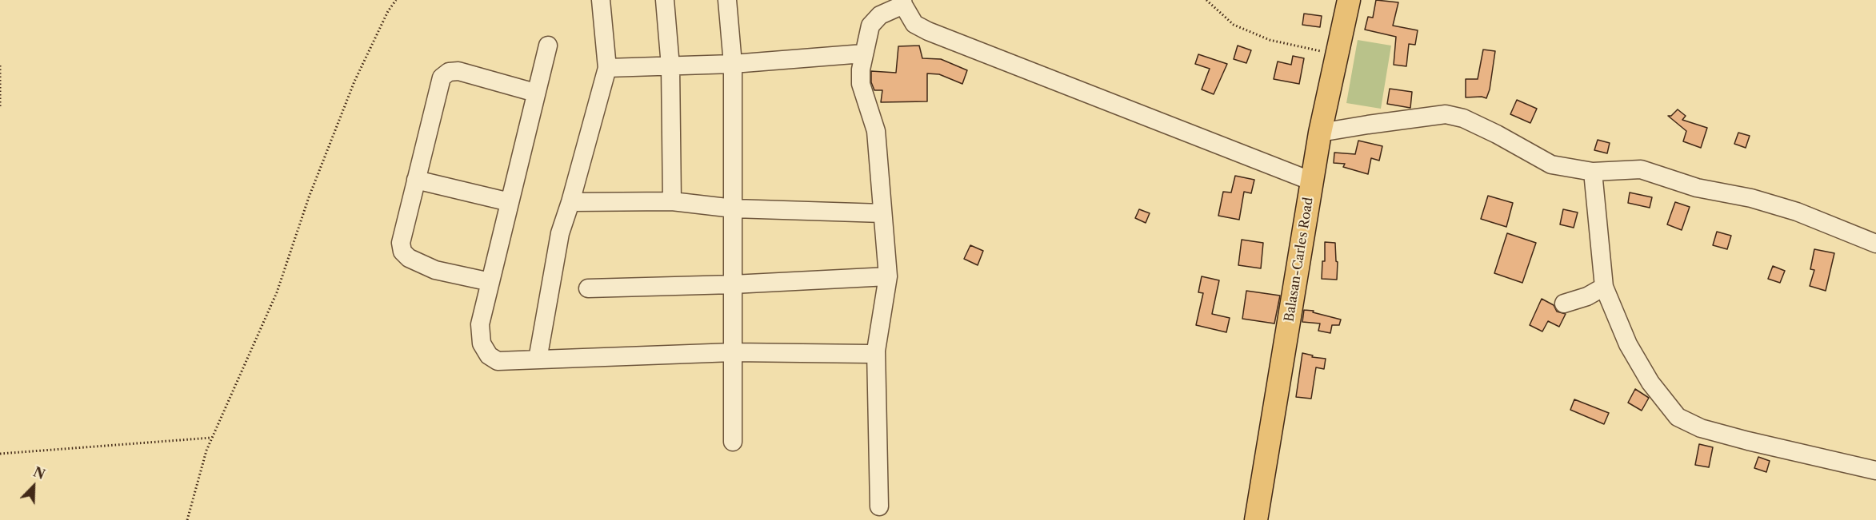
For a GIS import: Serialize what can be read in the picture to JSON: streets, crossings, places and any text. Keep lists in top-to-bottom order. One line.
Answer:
{"streets":{"main road":["Balasan-Carles Road"]},"north":"top right"}
